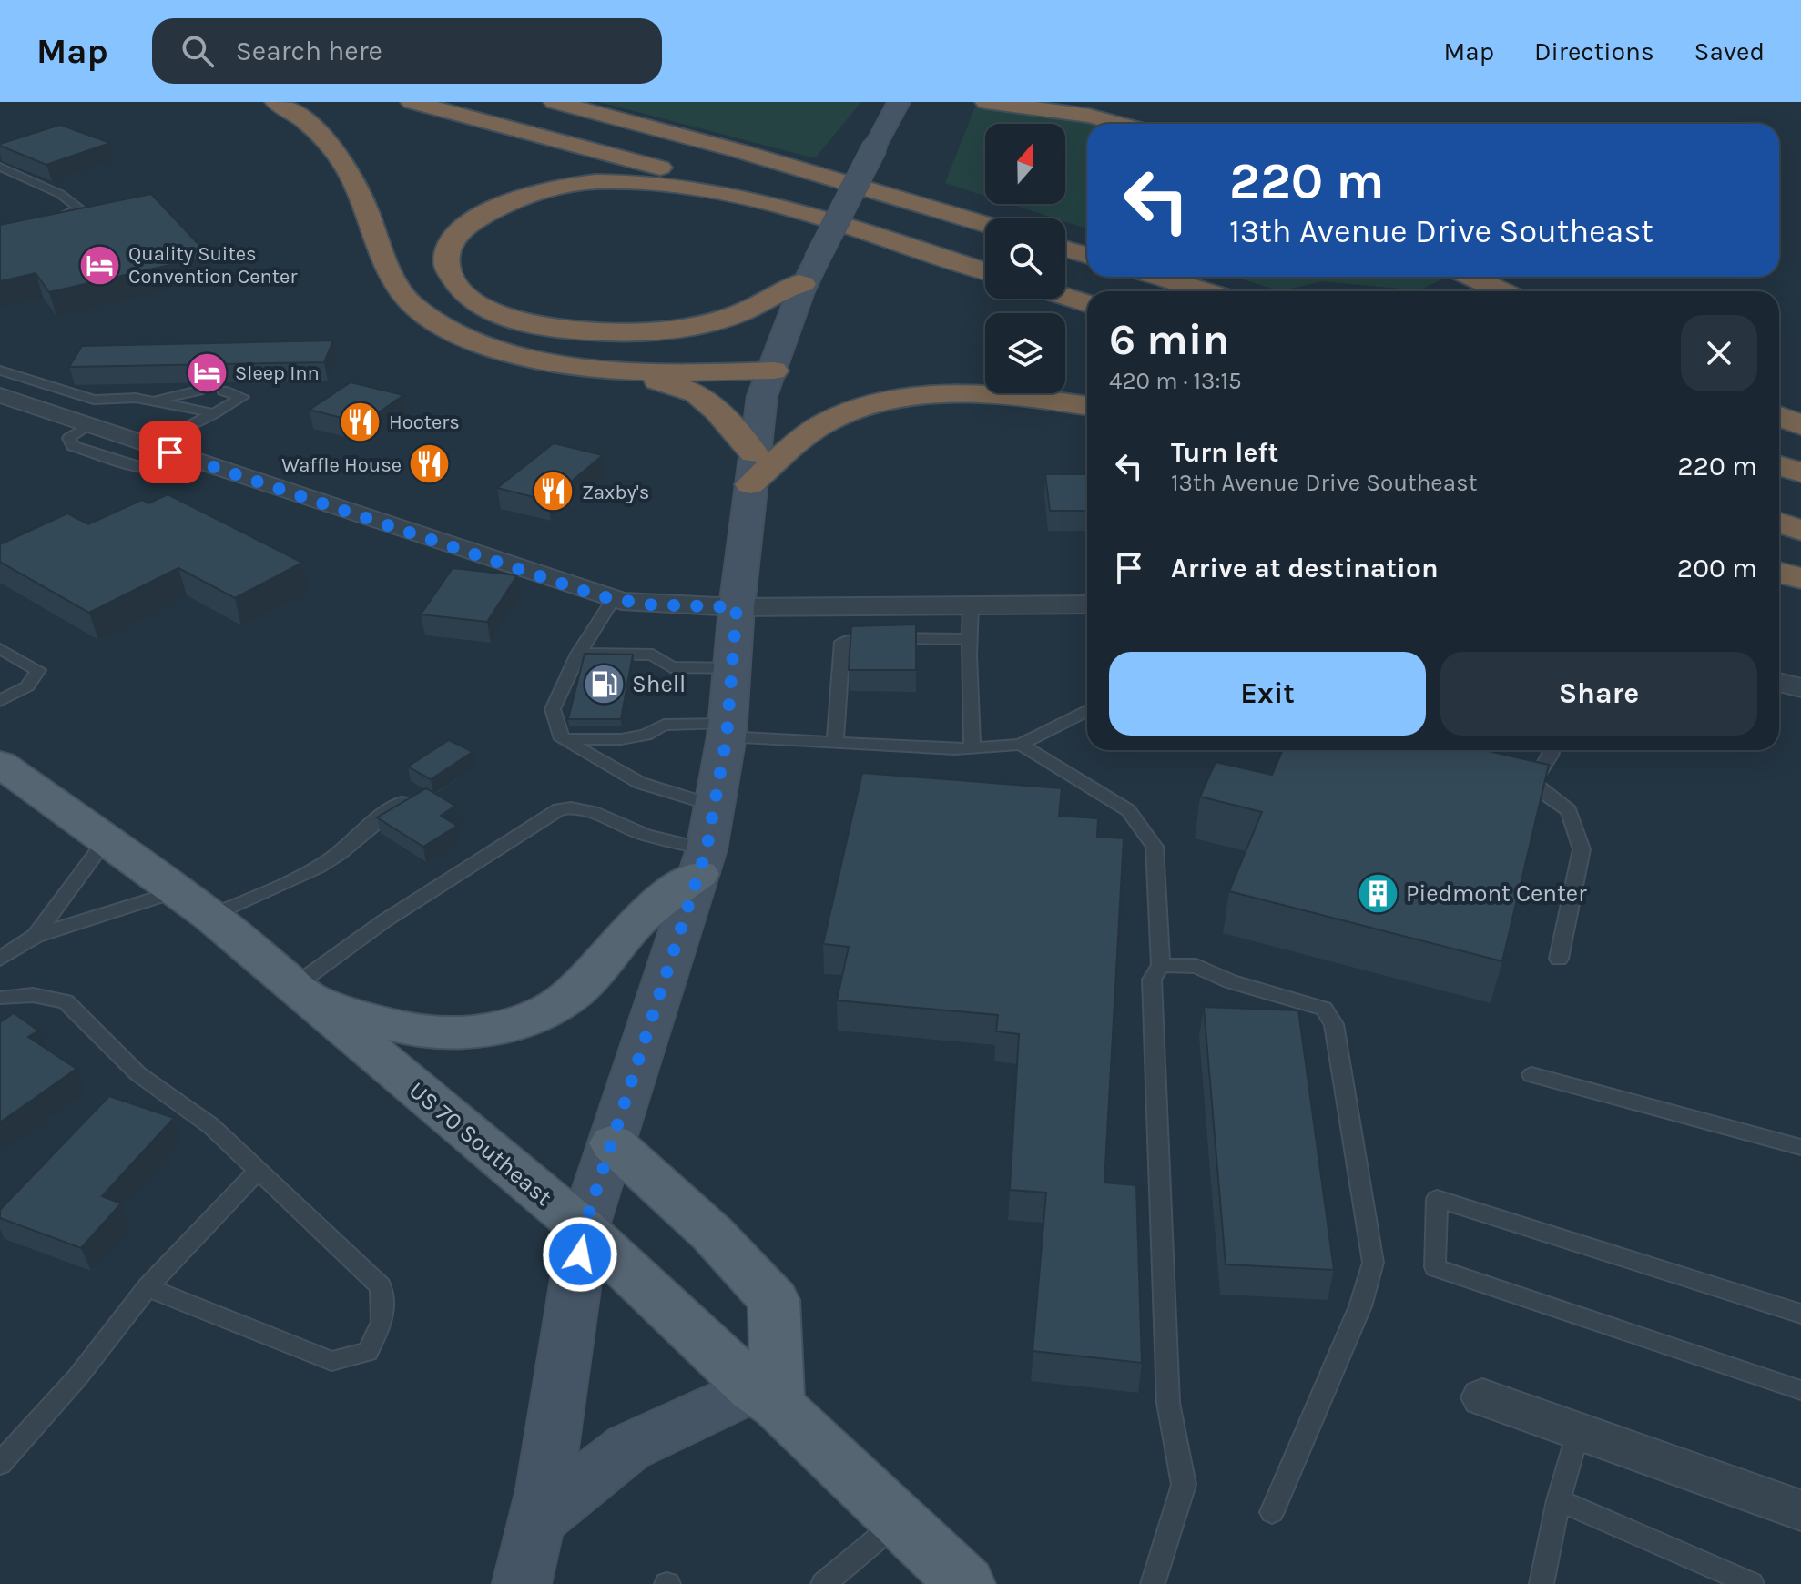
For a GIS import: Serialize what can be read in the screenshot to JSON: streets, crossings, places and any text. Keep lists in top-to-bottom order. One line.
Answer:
{"streets":{"main road":["US 70 Southeast"]},"places":{"hotel":["Quality Suites Convention Center","Sleep Inn"],"restaurant":["Hooters","Waffle House","Zaxby's"],"fuel station":["Shell"],"building":["Piedmont Center"]},"north":"top","page":{"header":"Map","search":"Search here","nav":["Map","Directions","Saved"],"turn":["220 m","13th Avenue Drive Southeast"],"heading":["6 min","420 m · 13:15"],"list":[{"name":"Turn left","note":"13th Avenue Drive Southeast","value":"220 m"},{"name":"Arrive at destination","value":"200 m"}],"buttons":["Exit","Share"]}}
